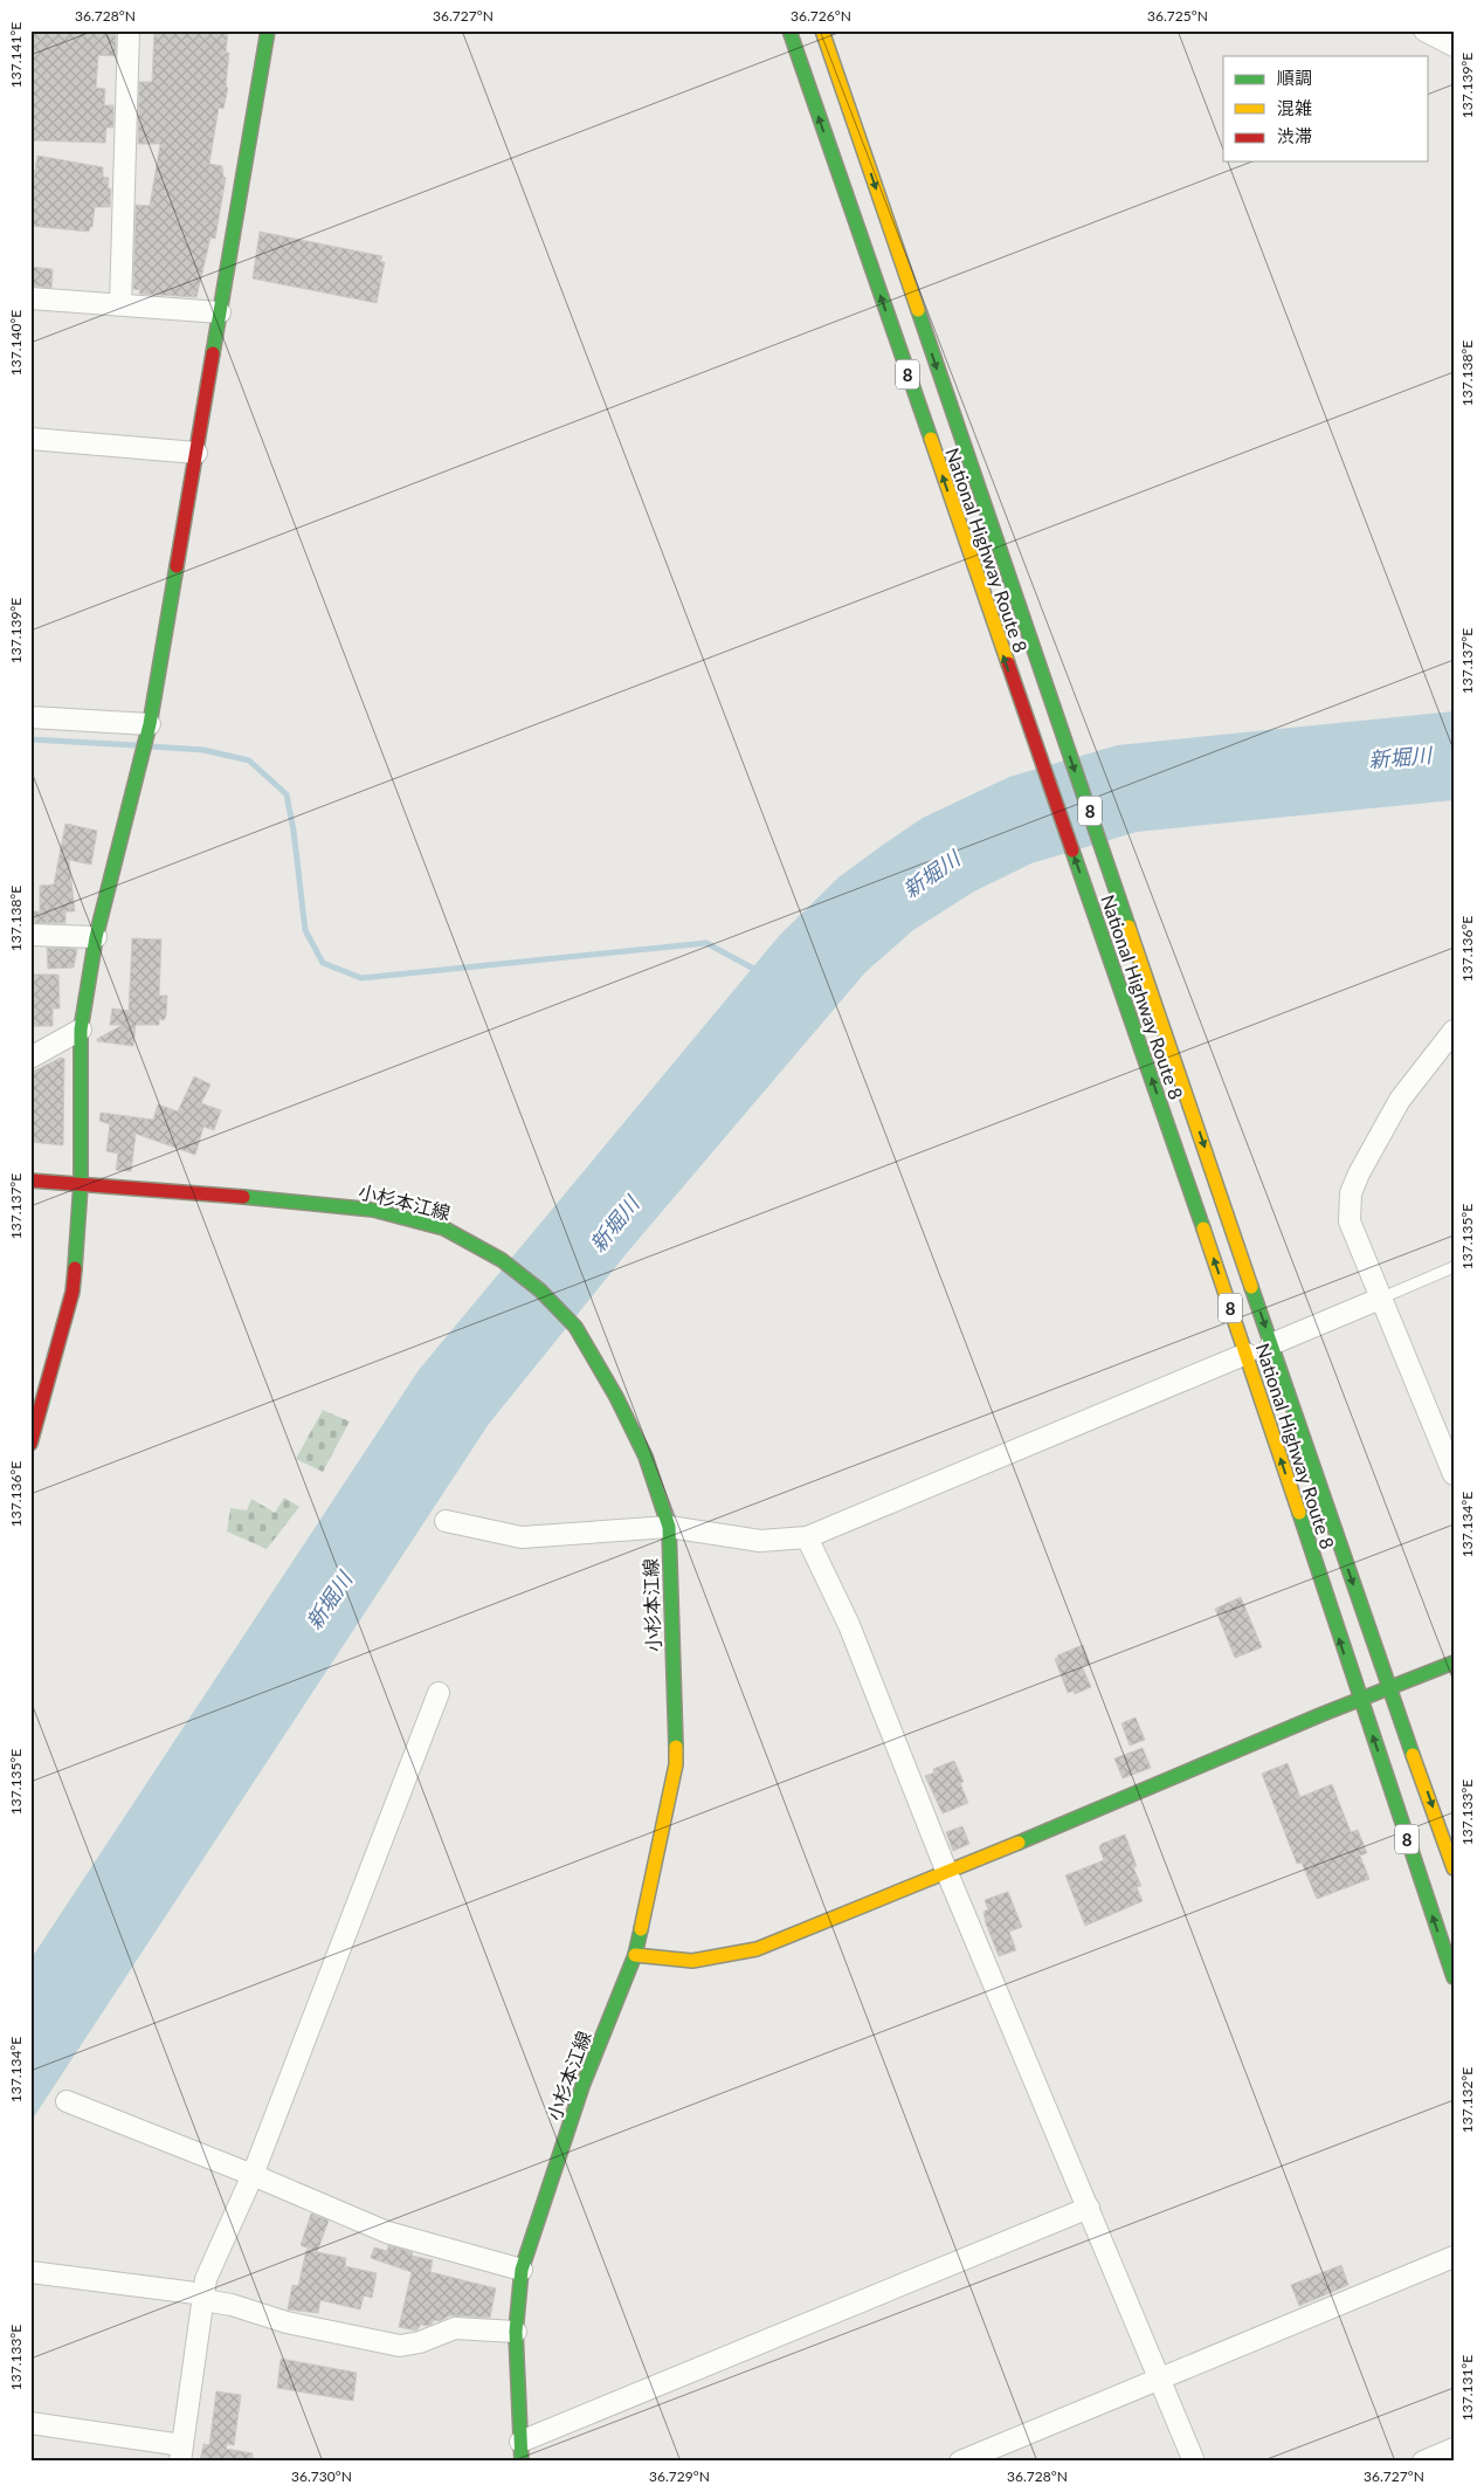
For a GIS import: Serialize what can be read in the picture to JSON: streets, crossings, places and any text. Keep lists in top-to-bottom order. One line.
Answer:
{"streets":{"main road":["8","National Highway Route 8","小杉本江線"]},"water":["新堀川"],"legend":["順調","混雑","渋滞"],"coordinates":["36.728°N","36.727°N","36.726°N","36.725°N","137.141°E","137.139°E","137.140°E","137.138°E","137.137°E","137.136°E","137.135°E","137.134°E","137.133°E","137.132°E","137.131°E","36.730°N","36.729°N"]}
